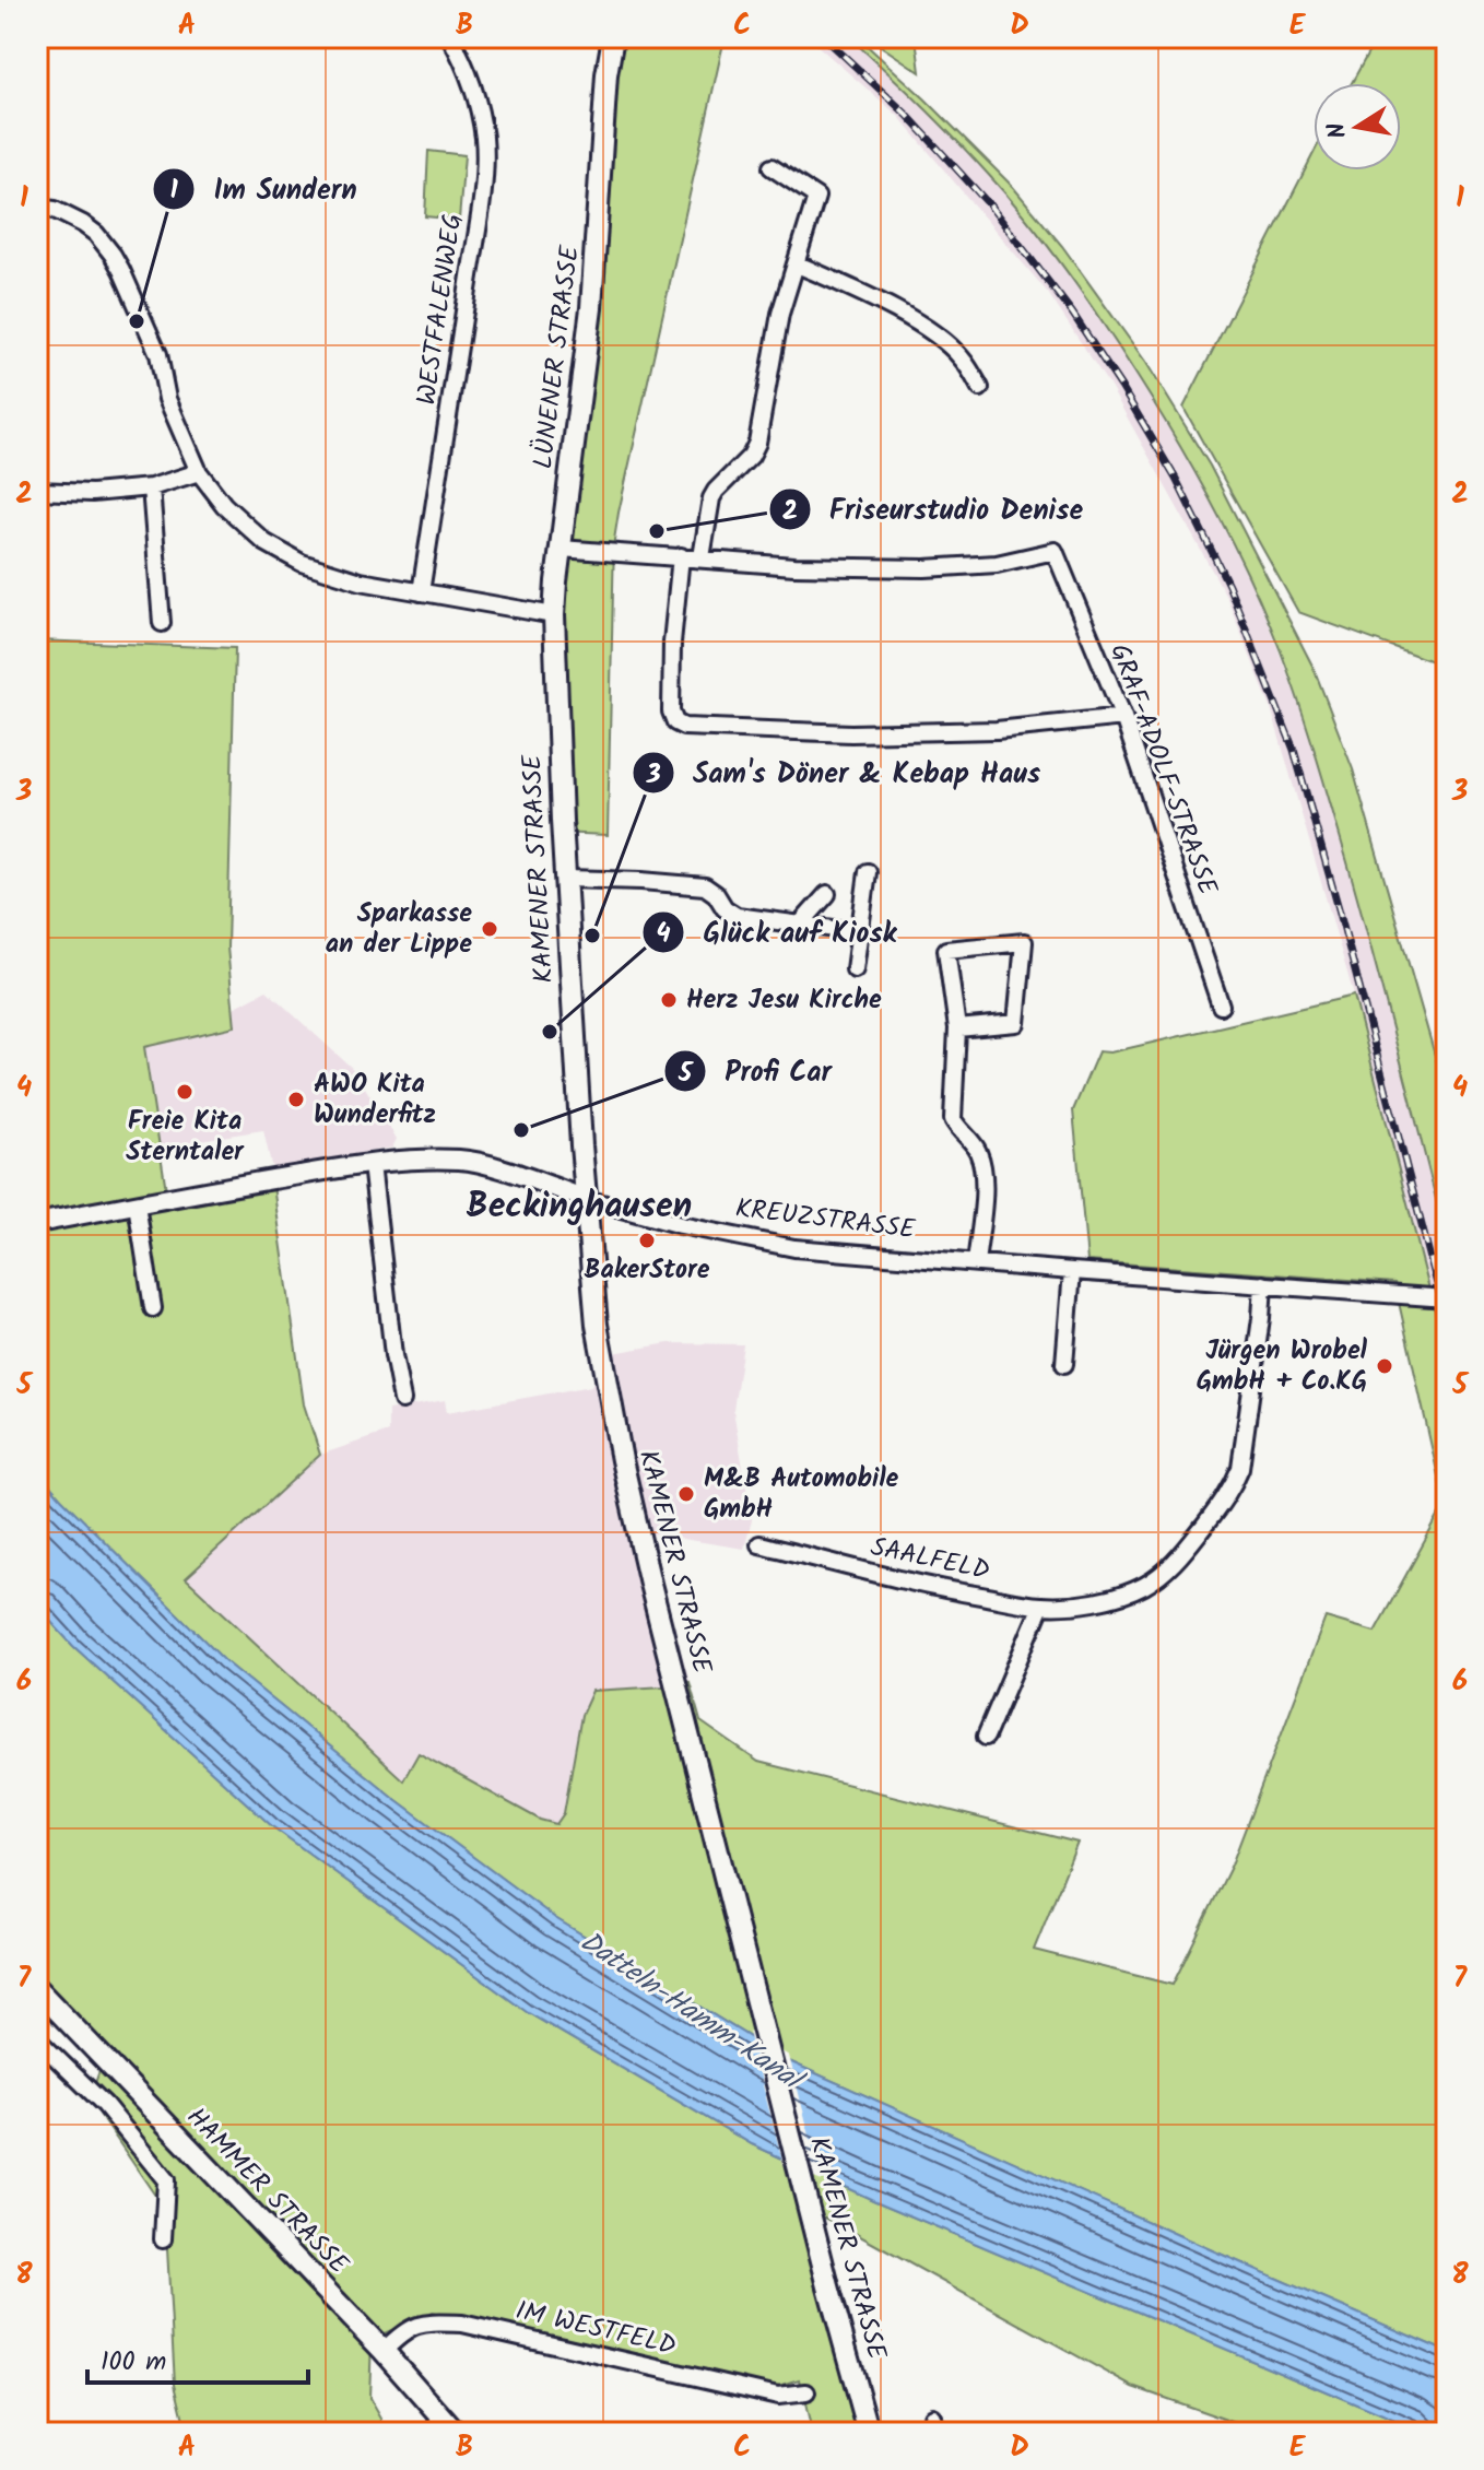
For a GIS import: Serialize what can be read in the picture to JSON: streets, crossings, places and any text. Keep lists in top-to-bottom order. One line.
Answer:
{"streets":{"main road":["LÜNENER STRASSE","KAMENER STRASSE","HAMMER STRASSE"],"street":["WESTFALENWEG","GRAF-ADOLF-STRASSE","KREUZSTRASSE","SAALFELD","IM WESTFELD"]},"crossings":[["LÜNENER STRASSE","KAMENER STRASSE"],["KAMENER STRASSE","KREUZSTRASSE"],["KREUZSTRASSE","SAALFELD"],["HAMMER STRASSE","IM WESTFELD"]],"districts":["Beckinghausen"],"water":["Datteln-Hamm-Kanal"],"places":["Im Sundern","Friseurstudio Denise","Sparkasse an der Lippe","Sam's Döner & Kebap Haus","Herz Jesu Kirche","Glück auf Kiosk","Freie Kita Sterntaler","AWO Kita Wunderfitz","Profi Car","BakerStore","Jürgen Wrobel GmbH + Co.KG","M&B Automobile GmbH"],"scale_bar":"100 m","north":"left","grid":{"columns":["A","B","C","D","E"],"rows":["1","2","3","4","5","6","7","8"]}}
